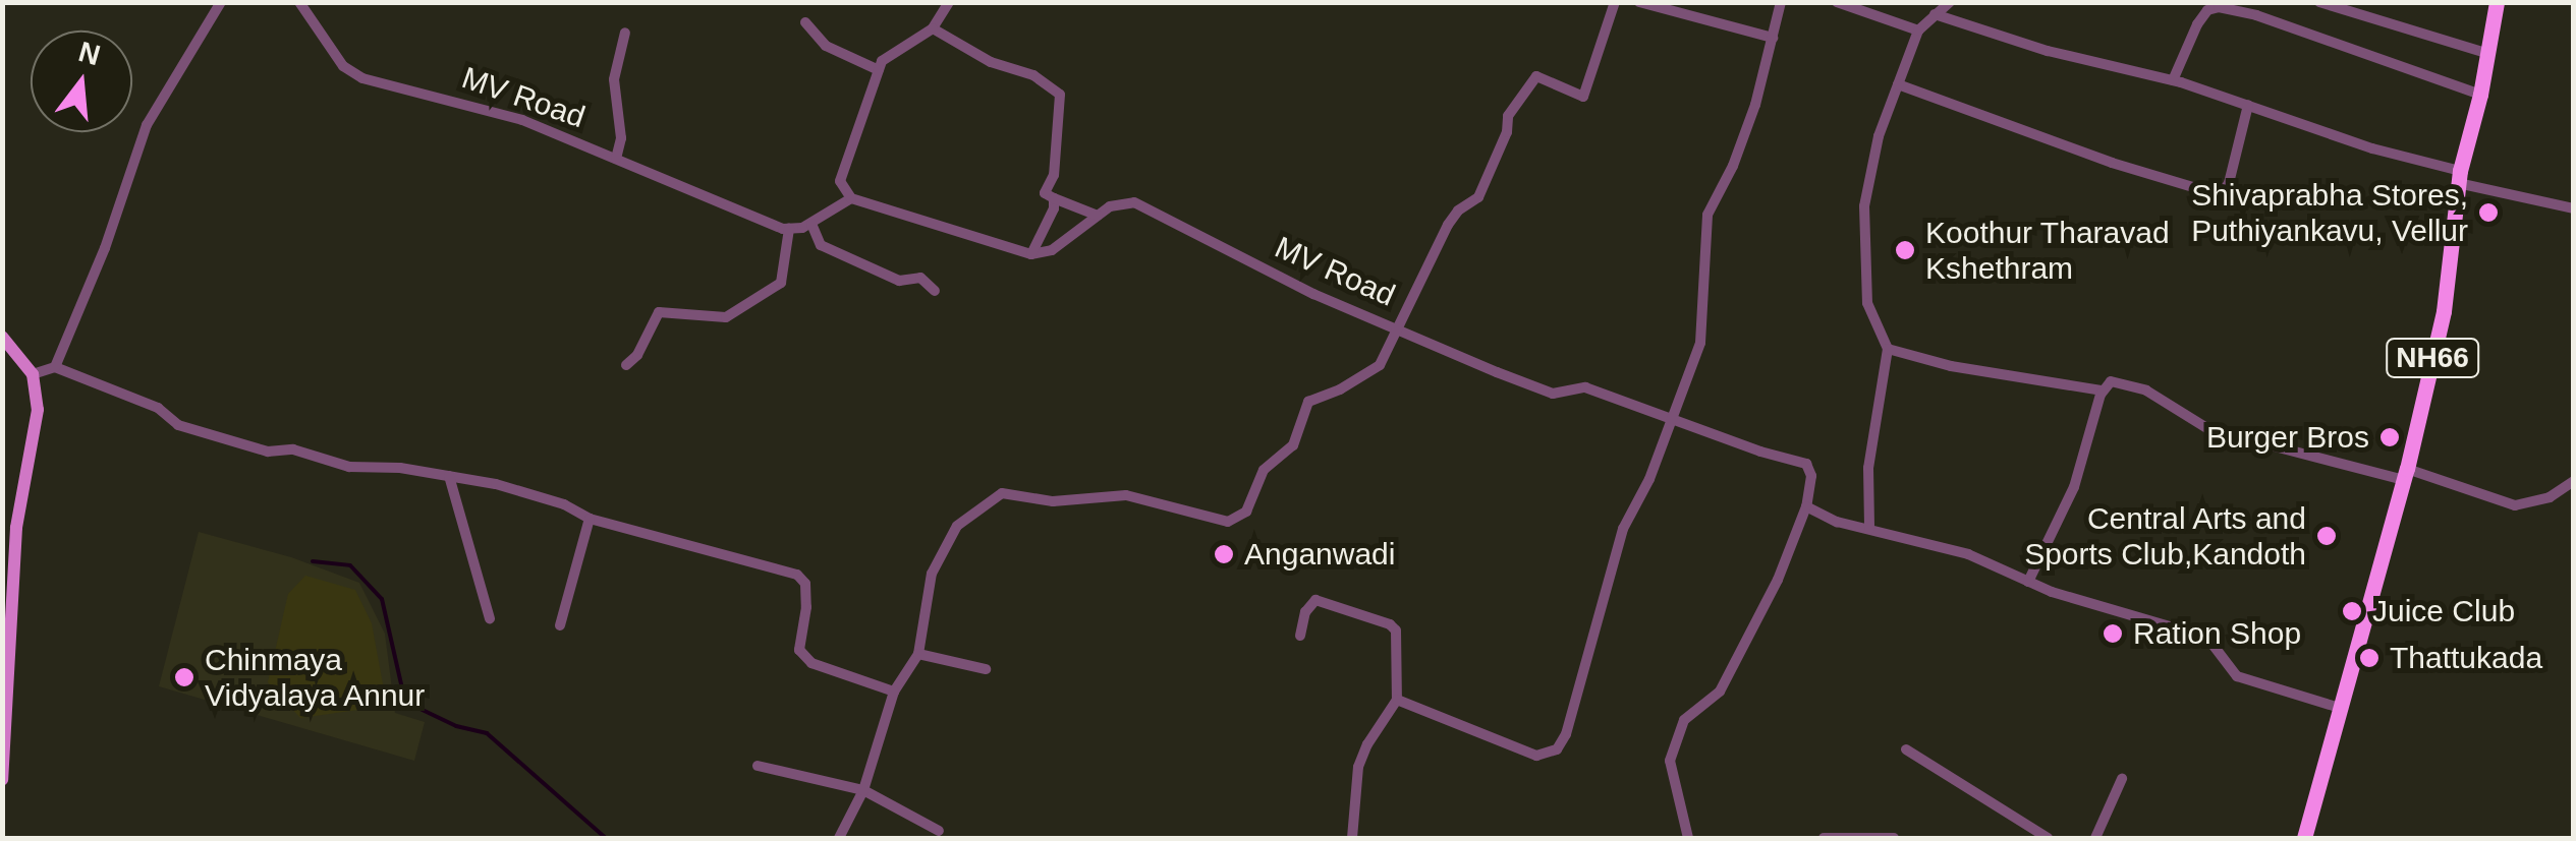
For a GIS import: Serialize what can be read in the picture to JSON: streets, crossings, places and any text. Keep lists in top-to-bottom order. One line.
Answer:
{"streets":{"highway":["NH66"],"street":["MV Road"]},"places":["Shivaprabha Stores, Puthiyankavu, Vellur","Koothur Tharavad Kshethram","Burger Bros","Central Arts and Sports Club,Kandoth","Anganwadi","Juice Club","Ration Shop","Thattukada","Chinmaya Vidyalaya Annur"],"north":"top"}
